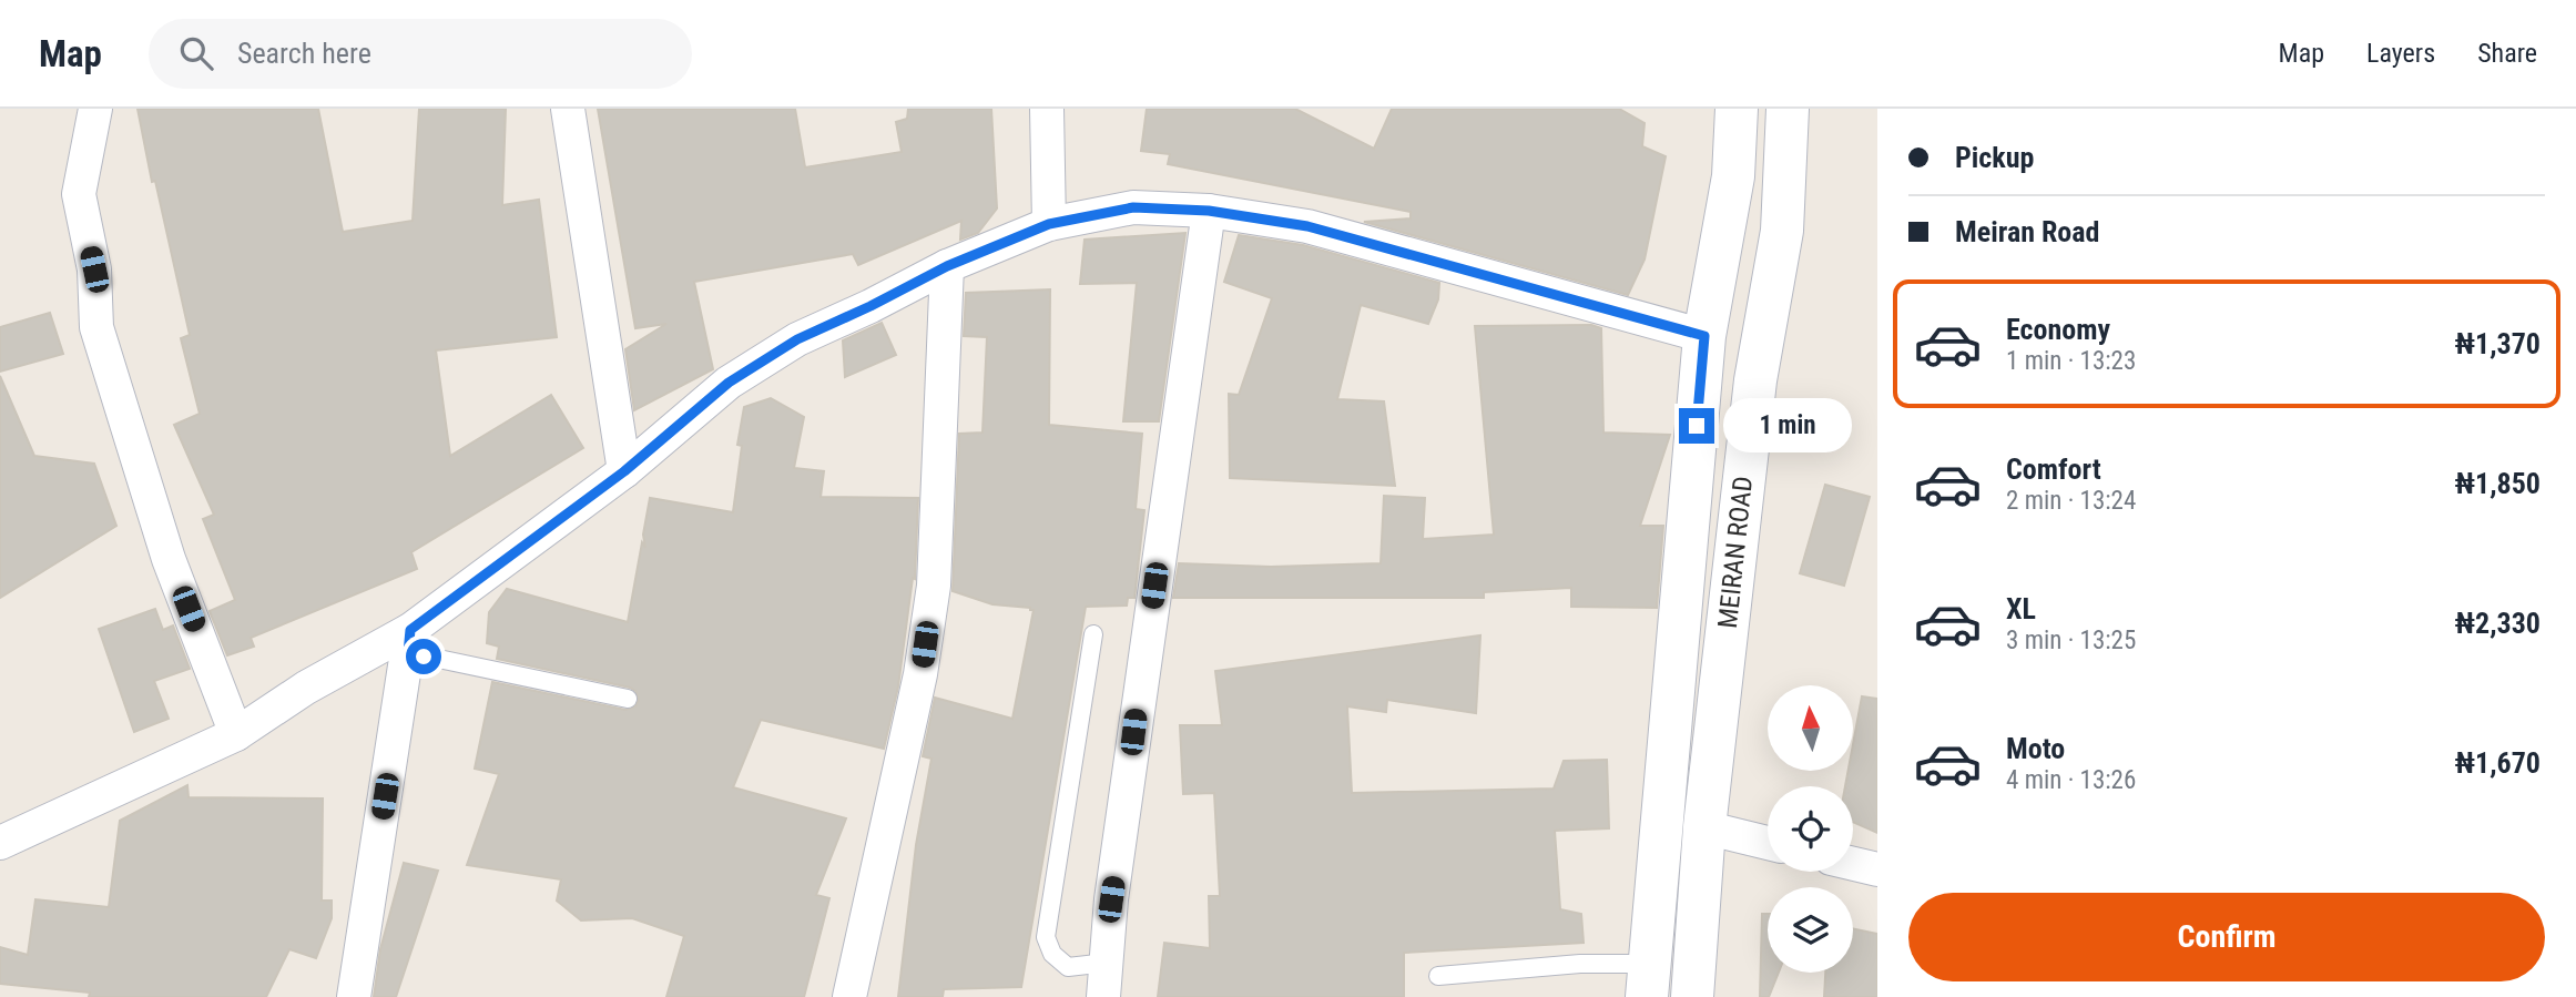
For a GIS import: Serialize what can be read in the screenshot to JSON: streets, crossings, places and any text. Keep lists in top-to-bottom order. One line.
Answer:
{"streets":{"main road":["MEIRAN ROAD"]},"north":"top","page":{"header":"Map","search":"Search here","nav":["Map","Layers","Share"],"banner":["Pickup","Meiran Road"],"list":[{"name":"Economy","note":"1 min · 13:23","value":"₦1,370"},{"name":"Comfort","note":"2 min · 13:24","value":"₦1,850"},{"name":"XL","note":"3 min · 13:25","value":"₦2,330"},{"name":"Moto","note":"4 min · 13:26","value":"₦1,670"}],"bubble":"1 min","buttons":"Confirm"}}
